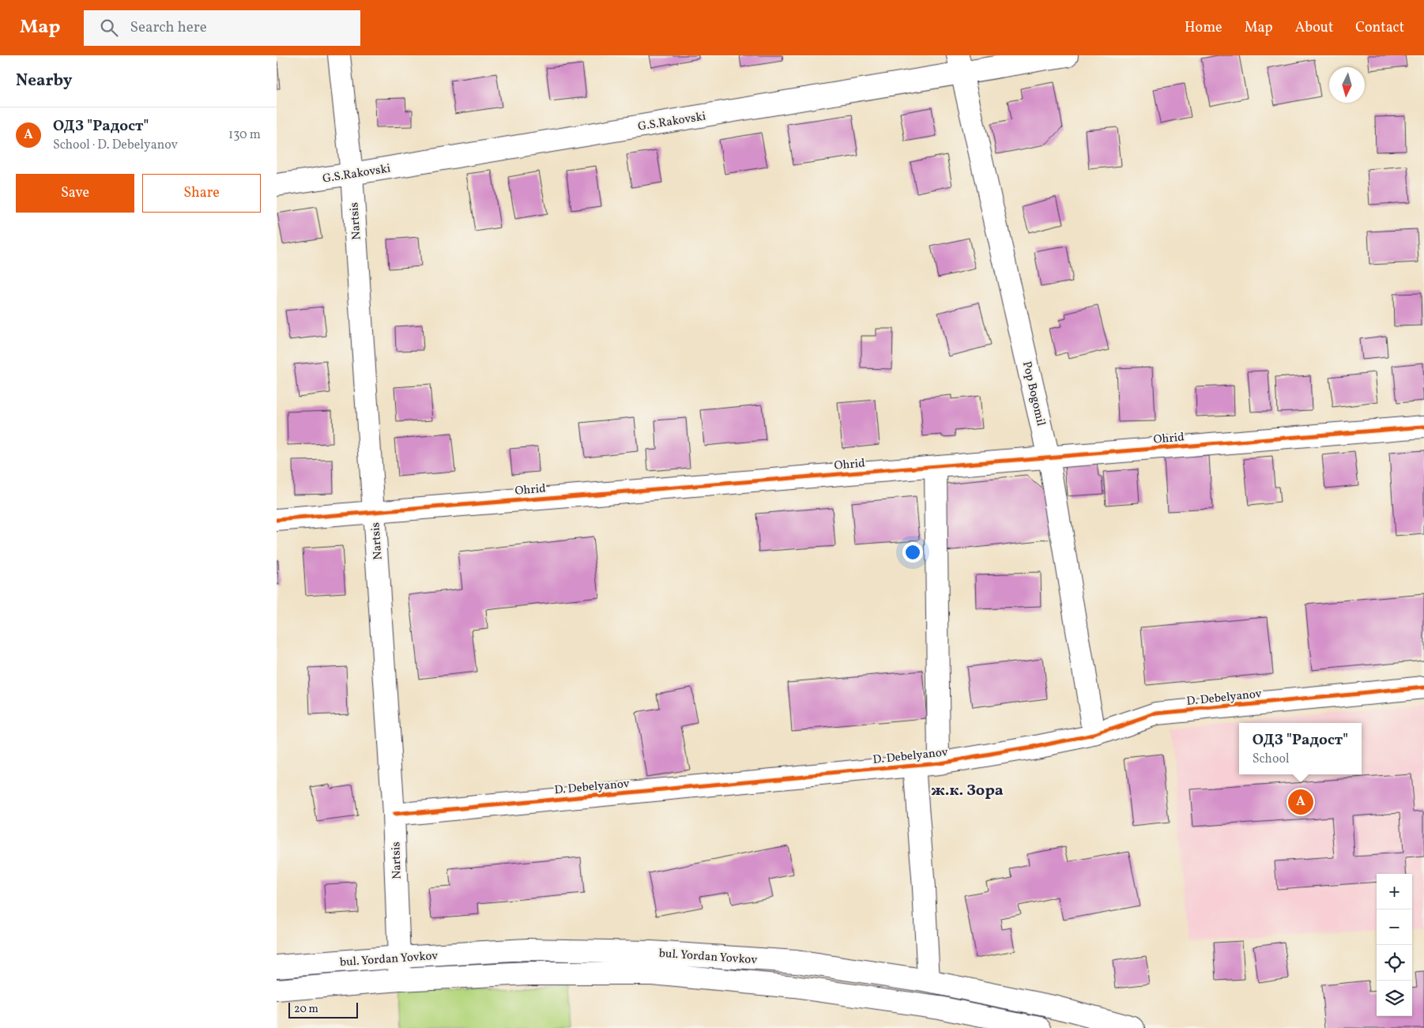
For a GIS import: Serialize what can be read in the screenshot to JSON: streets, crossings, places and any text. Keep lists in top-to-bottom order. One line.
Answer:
{"streets":{"street":["G.S.Rakovski","Nartsis","Pop Bogomil","Ohrid","D. Debelyanov","bul. Yordan Yovkov"]},"crossings":[["G.S.Rakovski","Nartsis"],["G.S.Rakovski","Pop Bogomil"],["Nartsis","Ohrid"],["Nartsis","D. Debelyanov"],["Nartsis","bul. Yordan Yovkov"],["Pop Bogomil","Ohrid"],["Pop Bogomil","D. Debelyanov"]],"districts":["ж.к. Зора"],"scale_bar":"20 m","north":"bottom","page":{"header":"Map","search":"Search here","nav":["Home","Map","About","Contact"],"heading":"Nearby","list":[{"mark":"A","name":"ОДЗ \"Радост\"","note":"School · D. Debelyanov","value":"130 m"}],"buttons":["Save","Share"],"popup":["ОДЗ \"Радост\"","School"],"pins":"A","map_buttons":["+","−"],"scale":"20 m"}}
